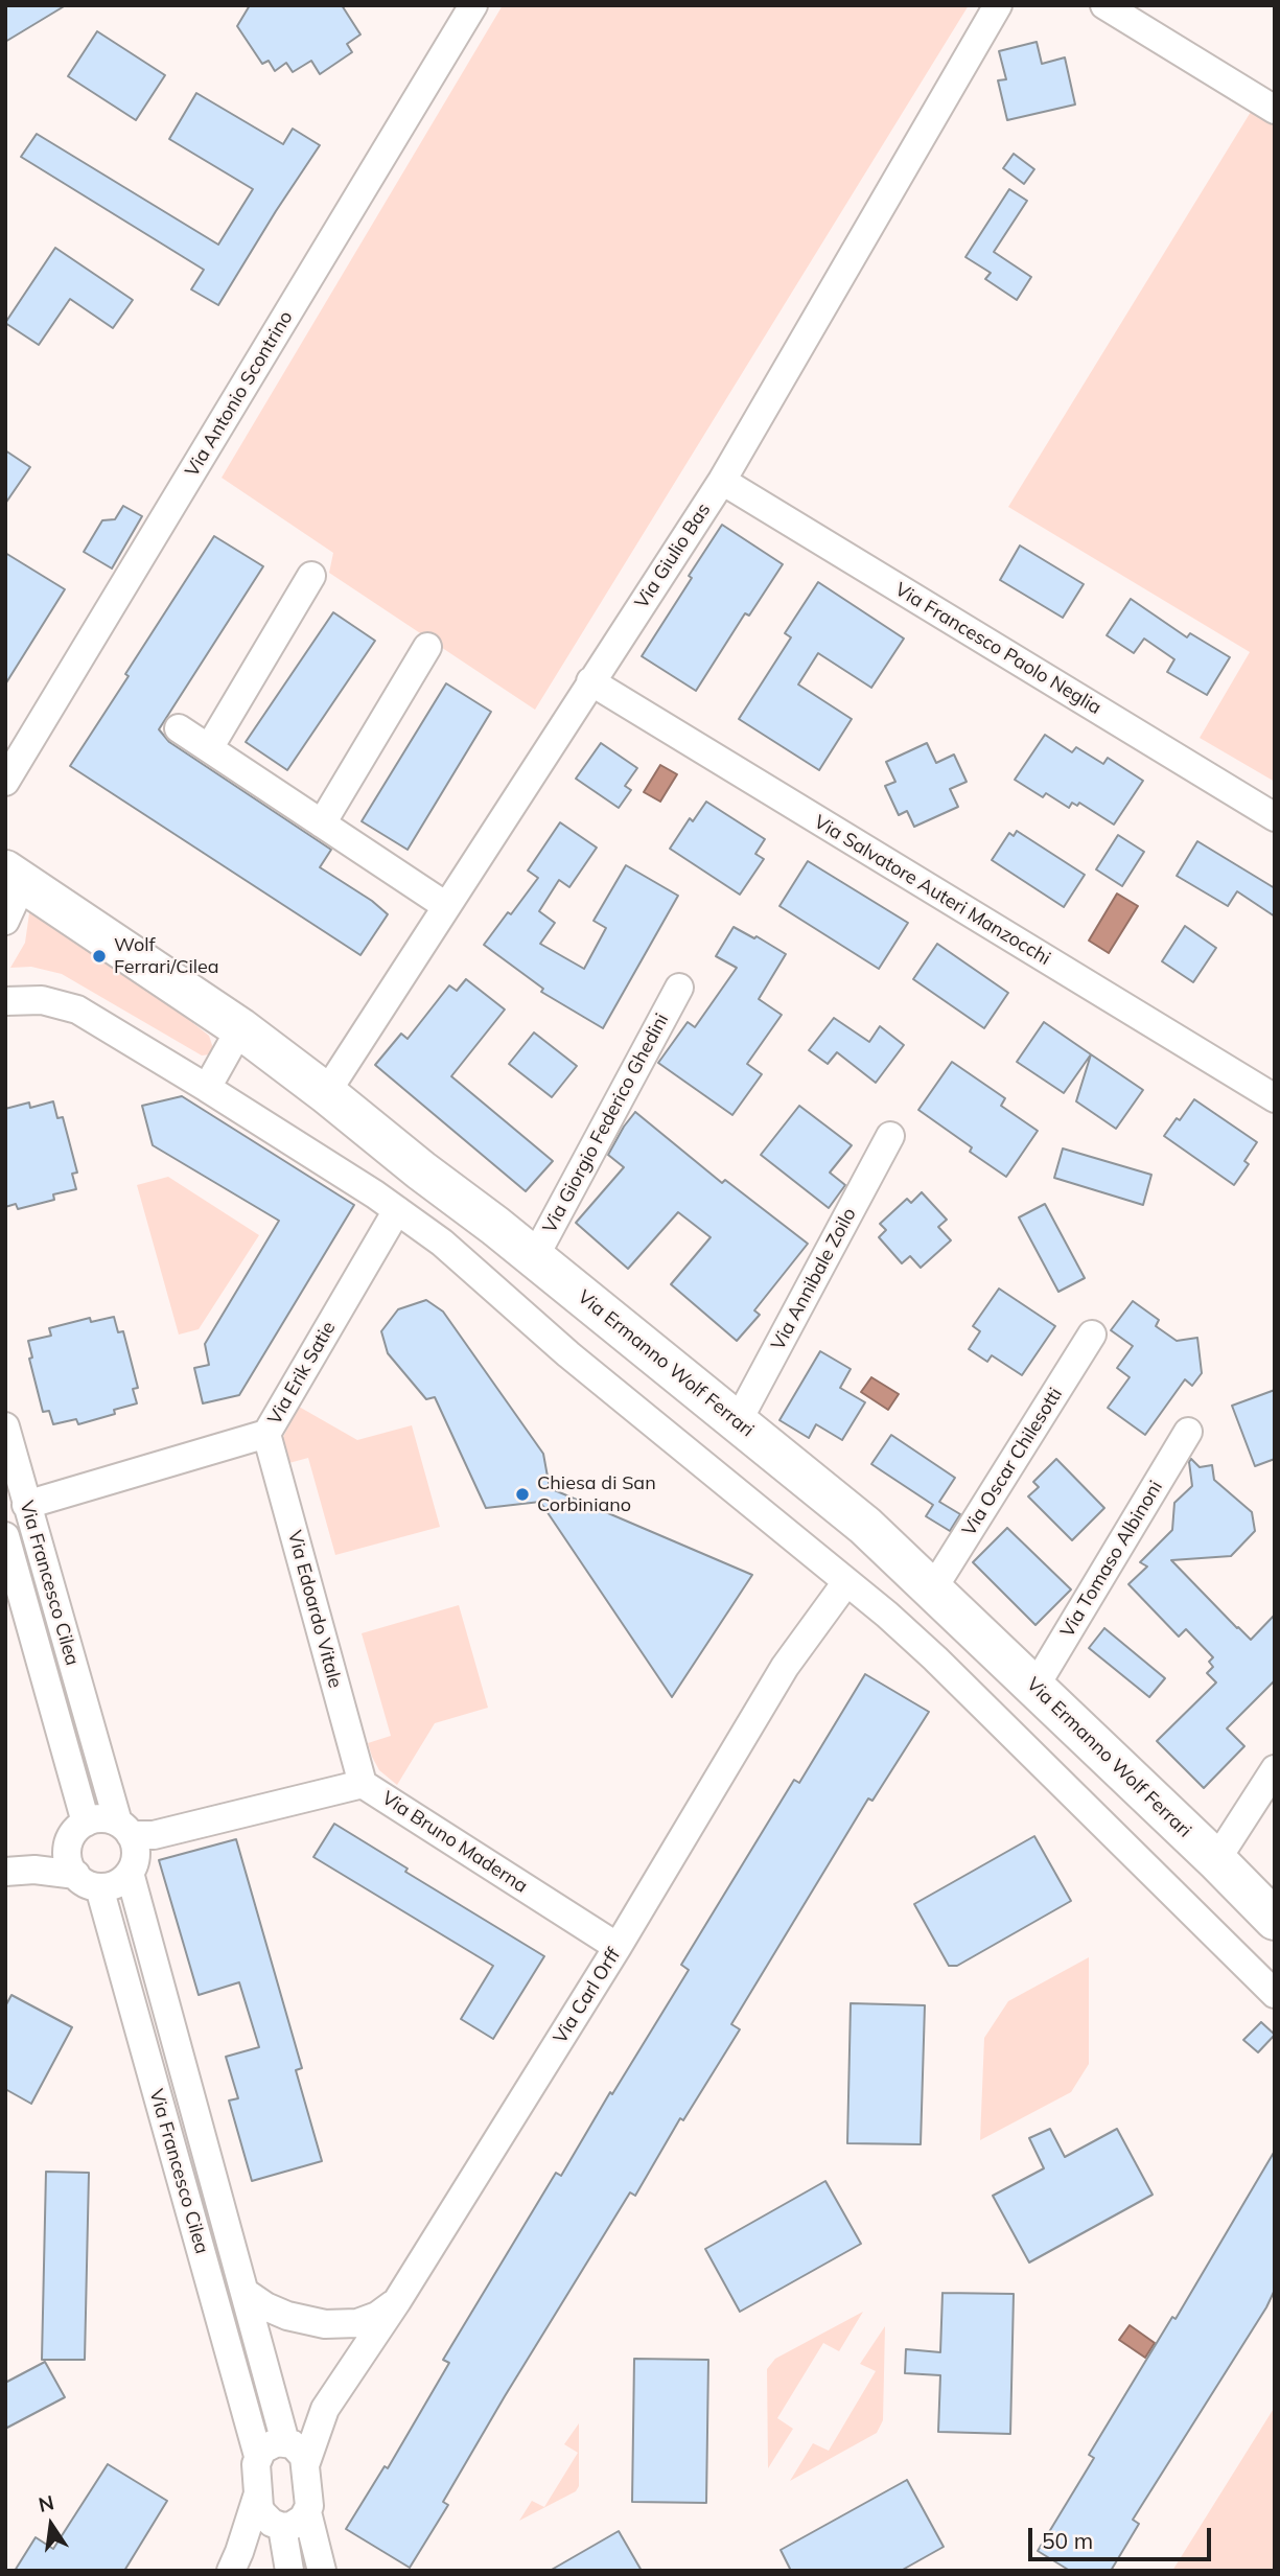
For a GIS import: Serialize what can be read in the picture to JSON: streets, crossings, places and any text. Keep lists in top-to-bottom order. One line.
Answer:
{"streets":{"street":["Via Antonio Scontrino","Via Giulio Bas","Via Francesco Paolo Neglia","Via Salvatore Auteri Manzocchi","Via Giorgio Federico Ghedini","Via Annibale Zoilo","Via Ermanno Wolf Ferrari","Via Erik Satie","Via Oscar Chilesotti","Via Tomaso Albinoni","Via Francesco Cilea","Via Edoardo Vitale","Via Bruno Maderna","Via Carl Orff"]},"crossings":[["Via Giulio Bas","Via Francesco Paolo Neglia"],["Via Giulio Bas","Via Salvatore Auteri Manzocchi"],["Via Giulio Bas","Via Ermanno Wolf Ferrari"],["Via Giorgio Federico Ghedini","Via Ermanno Wolf Ferrari"],["Via Annibale Zoilo","Via Ermanno Wolf Ferrari"],["Via Ermanno Wolf Ferrari","Via Oscar Chilesotti"],["Via Ermanno Wolf Ferrari","Via Tomaso Albinoni"],["Via Erik Satie","Via Francesco Cilea"],["Via Erik Satie","Via Edoardo Vitale"],["Via Francesco Cilea","Via Bruno Maderna"],["Via Francesco Cilea","Via Carl Orff"],["Via Edoardo Vitale","Via Bruno Maderna"],["Via Bruno Maderna","Via Carl Orff"]],"places":["Wolf Ferrari/Cilea","Chiesa di San Corbiniano"],"scale_bar":"50 m","north":"top"}
